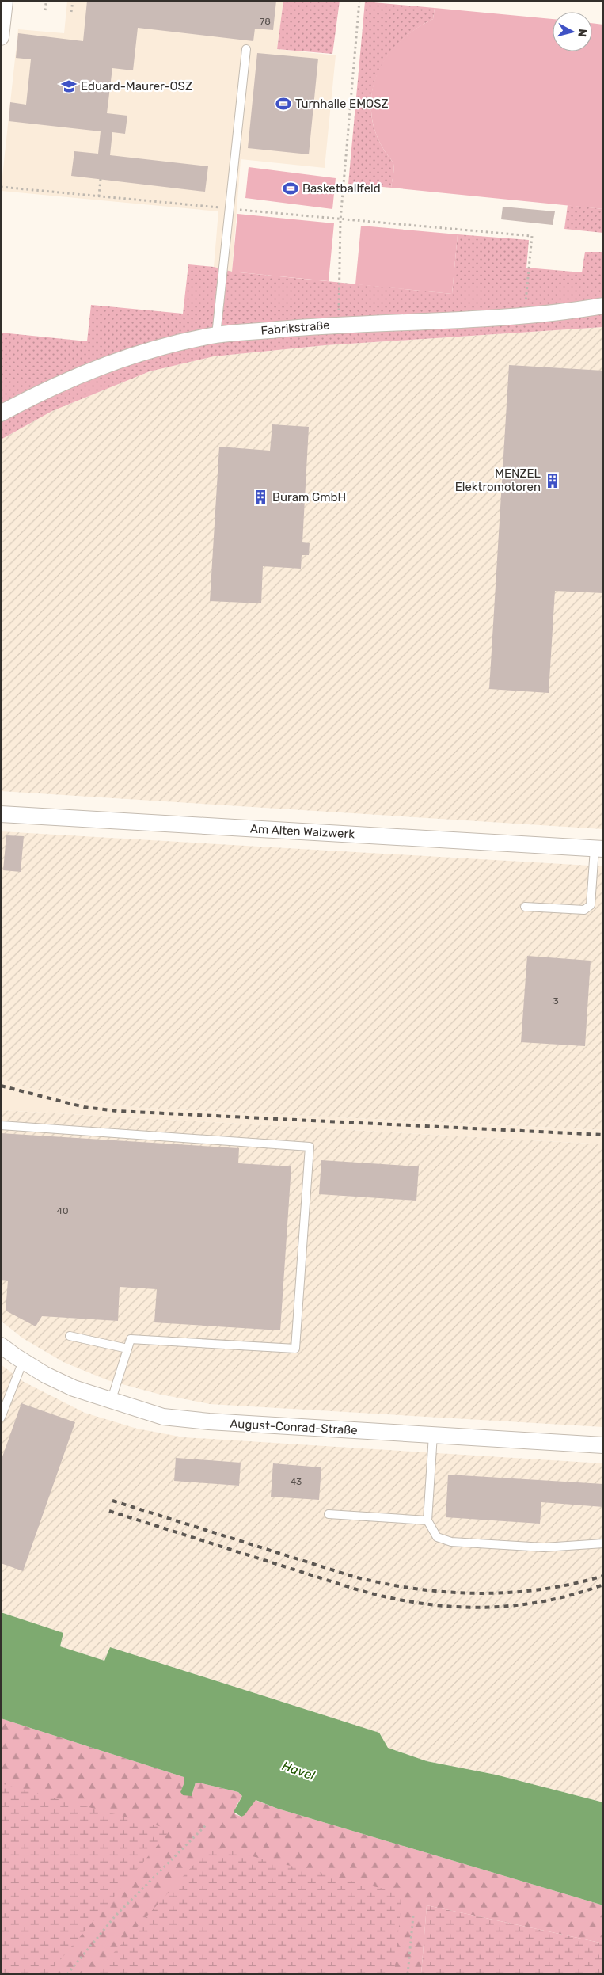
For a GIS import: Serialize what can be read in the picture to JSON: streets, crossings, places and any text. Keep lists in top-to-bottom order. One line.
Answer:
{"streets":{"street":["Fabrikstraße","Am Alten Walzwerk","August-Conrad-Straße"]},"water":["Havel"],"places":{"school or university":["Eduard-Maurer-OSZ"],"sports":["Turnhalle EMOSZ","Basketballfeld"],"building":["MENZEL Elektromotoren","Buram GmbH"]},"house_numbers":["78","3","40","43"],"north":"right"}
